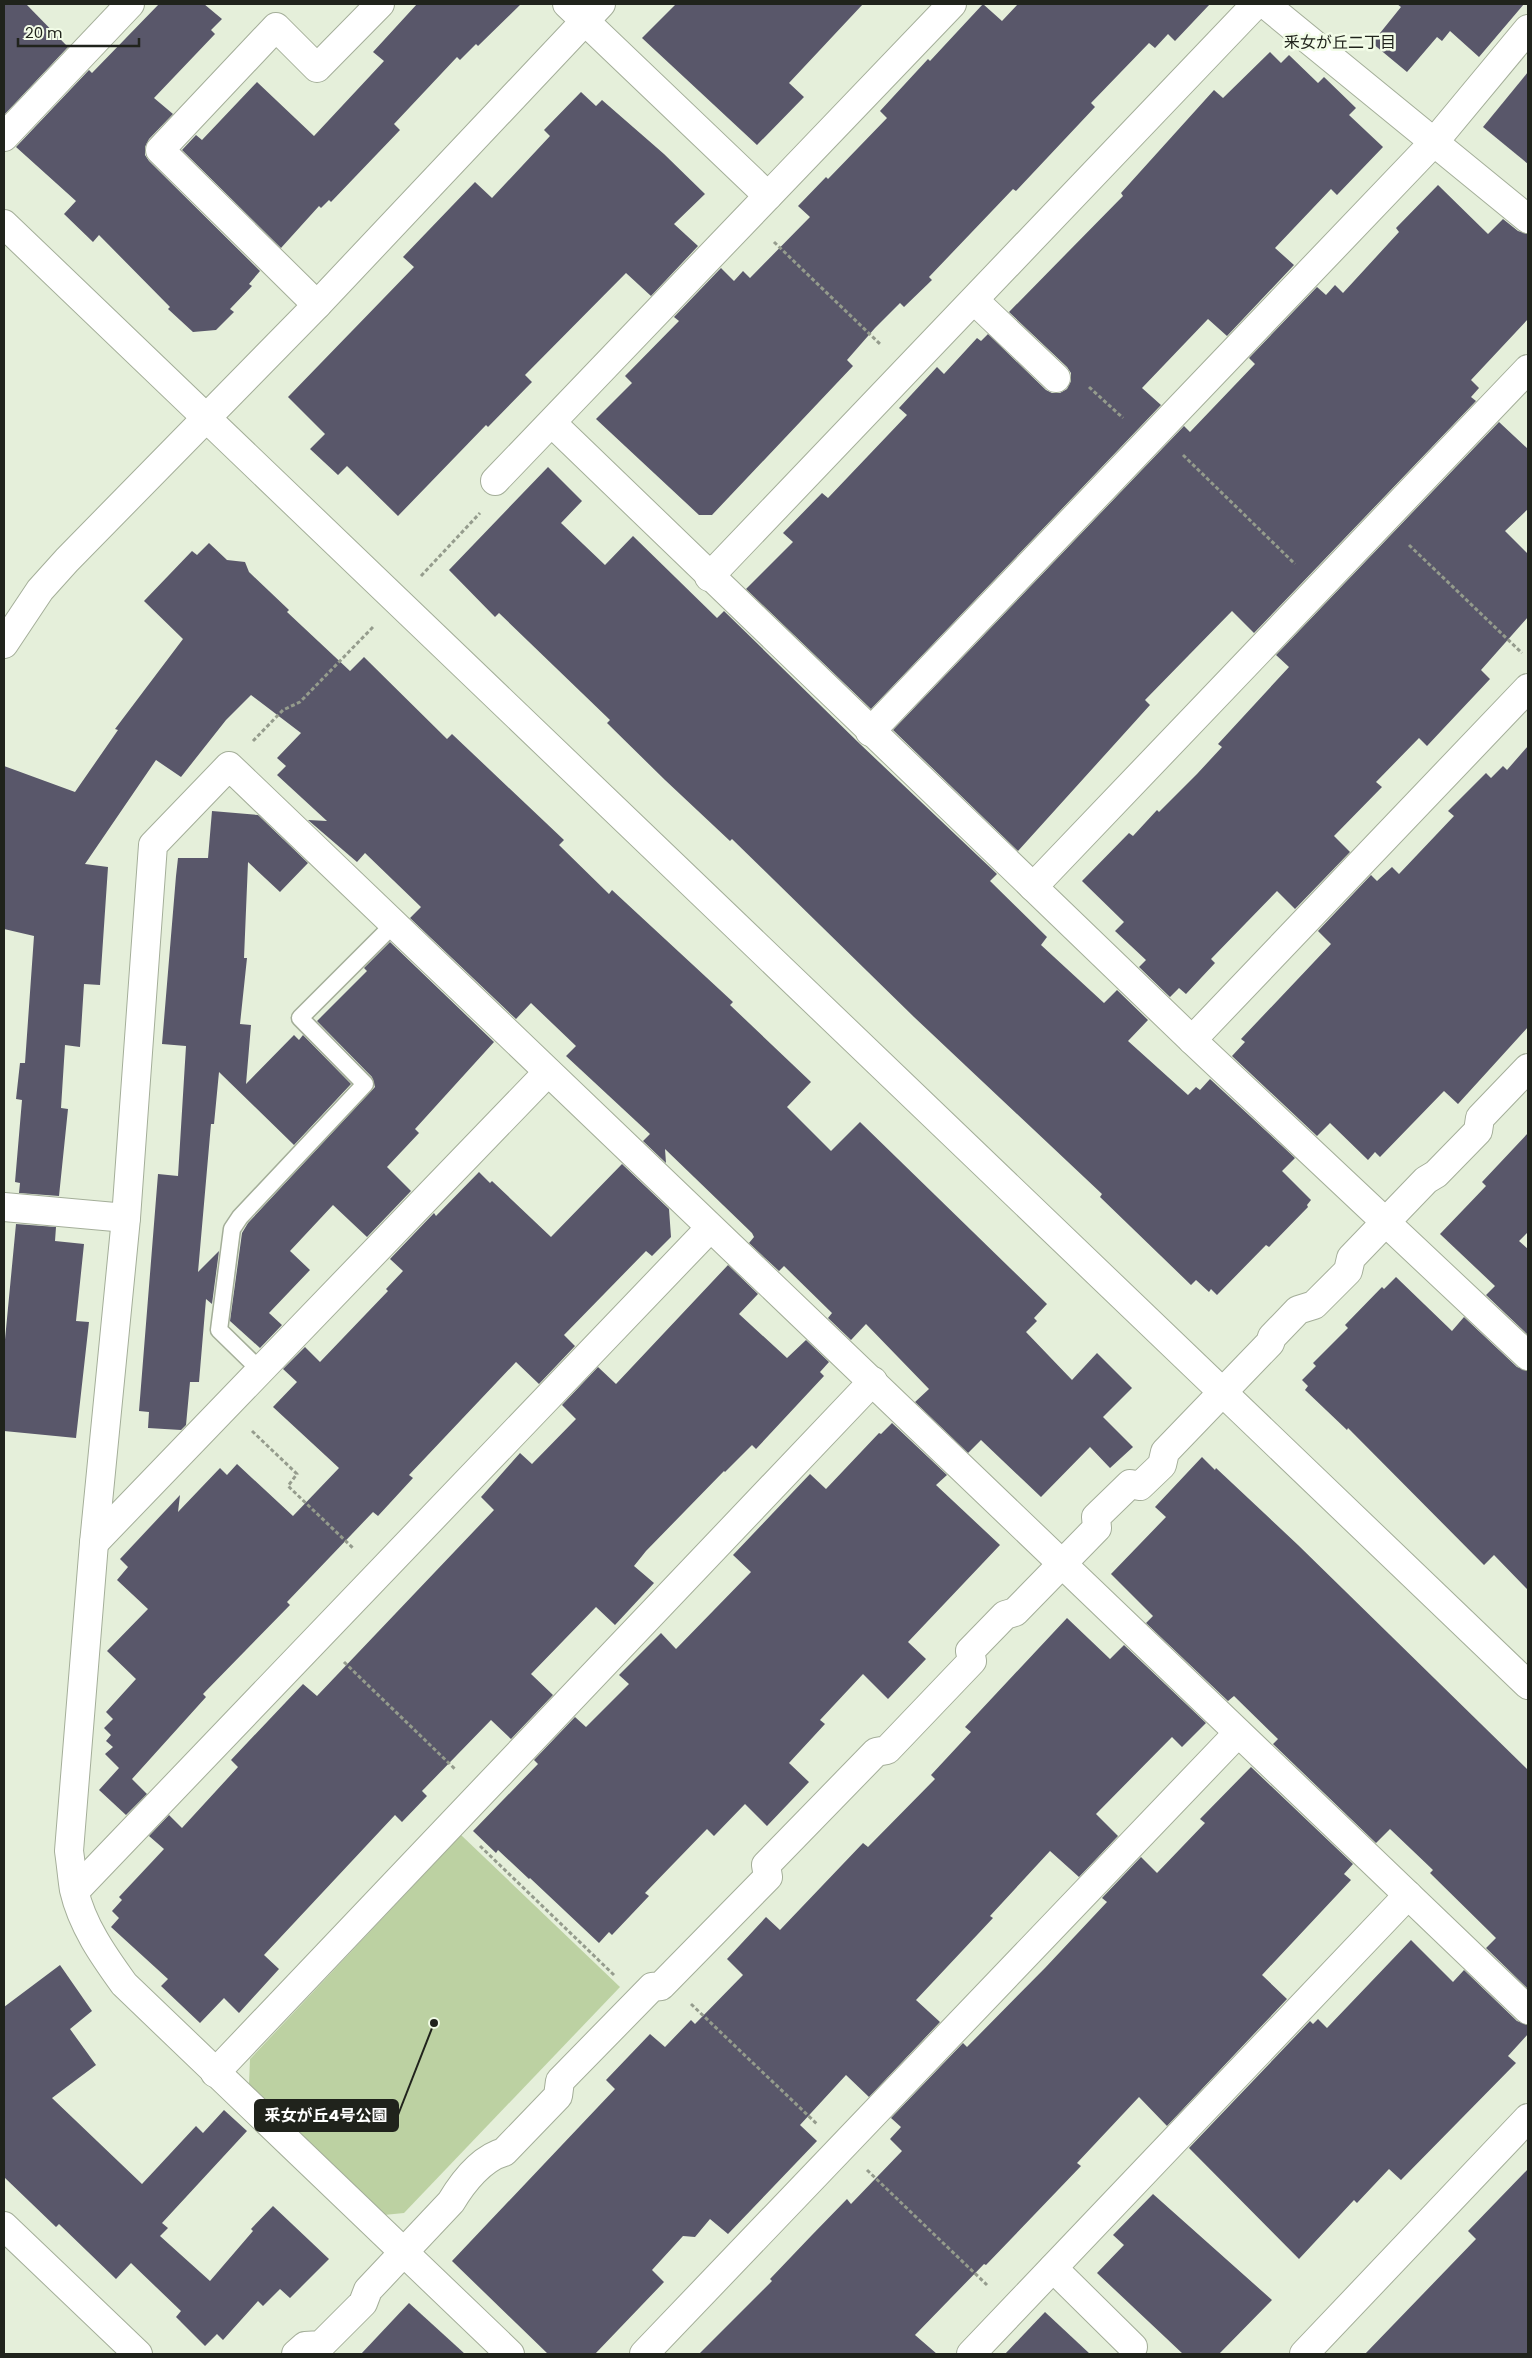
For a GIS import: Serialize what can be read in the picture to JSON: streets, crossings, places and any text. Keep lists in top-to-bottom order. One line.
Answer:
{"districts":["釆女が丘二丁目"],"places":["釆女が丘4号公園"],"scale_bar":"20 m"}
